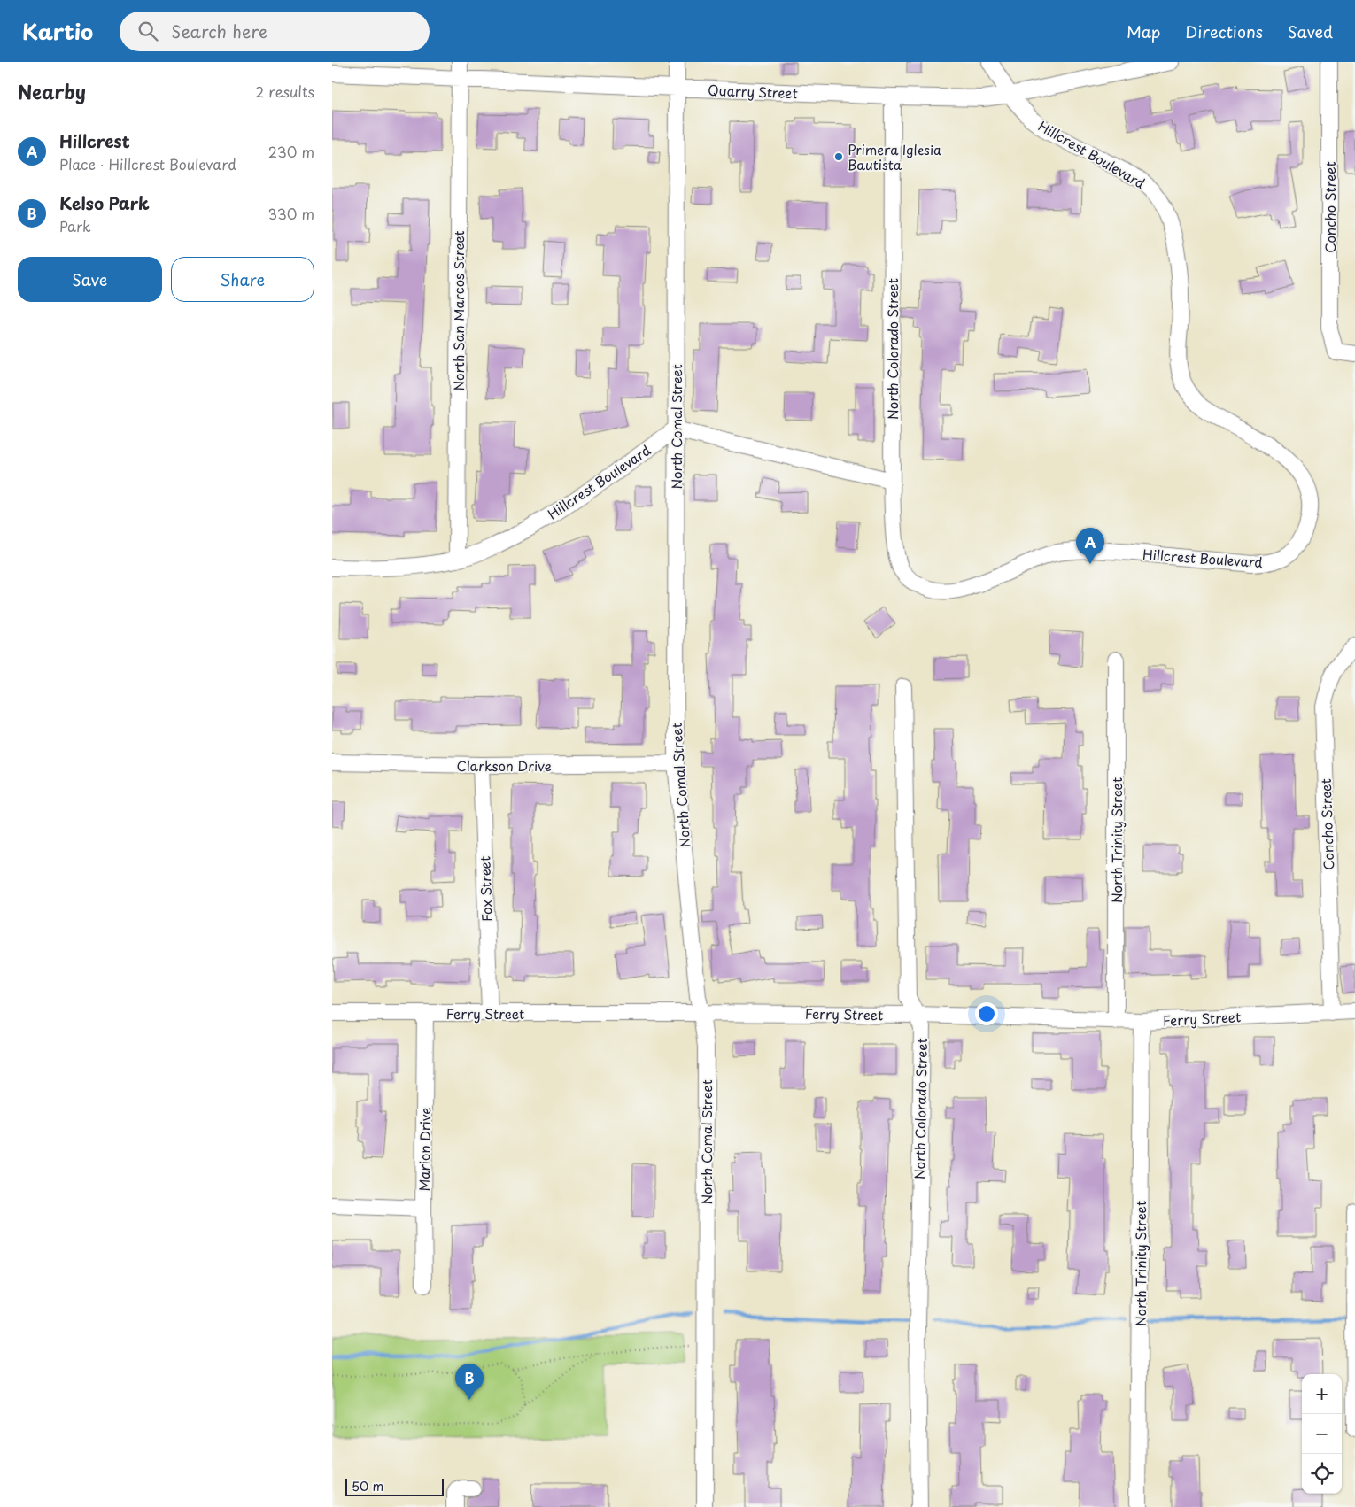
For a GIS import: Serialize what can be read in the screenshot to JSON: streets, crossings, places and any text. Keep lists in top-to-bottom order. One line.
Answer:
{"streets":{"street":["Quarry Street","Hillcrest Boulevard","Concho Street","North San Marcos Street","North Colorado Street","North Comal Street","Clarkson Drive","North Trinity Street","Fox Street","Ferry Street","Marion Drive"]},"crossings":[["Quarry Street","Hillcrest Boulevard"],["Quarry Street","North San Marcos Street"],["Quarry Street","North Colorado Street"],["Quarry Street","North Comal Street"],["Hillcrest Boulevard","North San Marcos Street"],["Hillcrest Boulevard","North Colorado Street"],["Hillcrest Boulevard","North Comal Street"],["Concho Street","Ferry Street"],["North Colorado Street","Ferry Street"],["North Comal Street","Clarkson Drive"],["North Comal Street","Ferry Street"],["Clarkson Drive","Fox Street"],["North Trinity Street","Ferry Street"],["Fox Street","Ferry Street"],["Ferry Street","Marion Drive"]],"places":["Primera Iglesia Bautista"],"scale_bar":"50 m","page":{"header":"Kartio","search":"Search here","nav":["Map","Directions","Saved"],"heading":["Nearby","2 results"],"list":[{"mark":"A","name":"Hillcrest","note":"Place · Hillcrest Boulevard","value":"230 m"},{"mark":"B","name":"Kelso Park","note":"Park","value":"330 m"}],"buttons":["Save","Share"],"pins":["A","B"],"map_buttons":["+","−"],"scale":"50 m"}}
